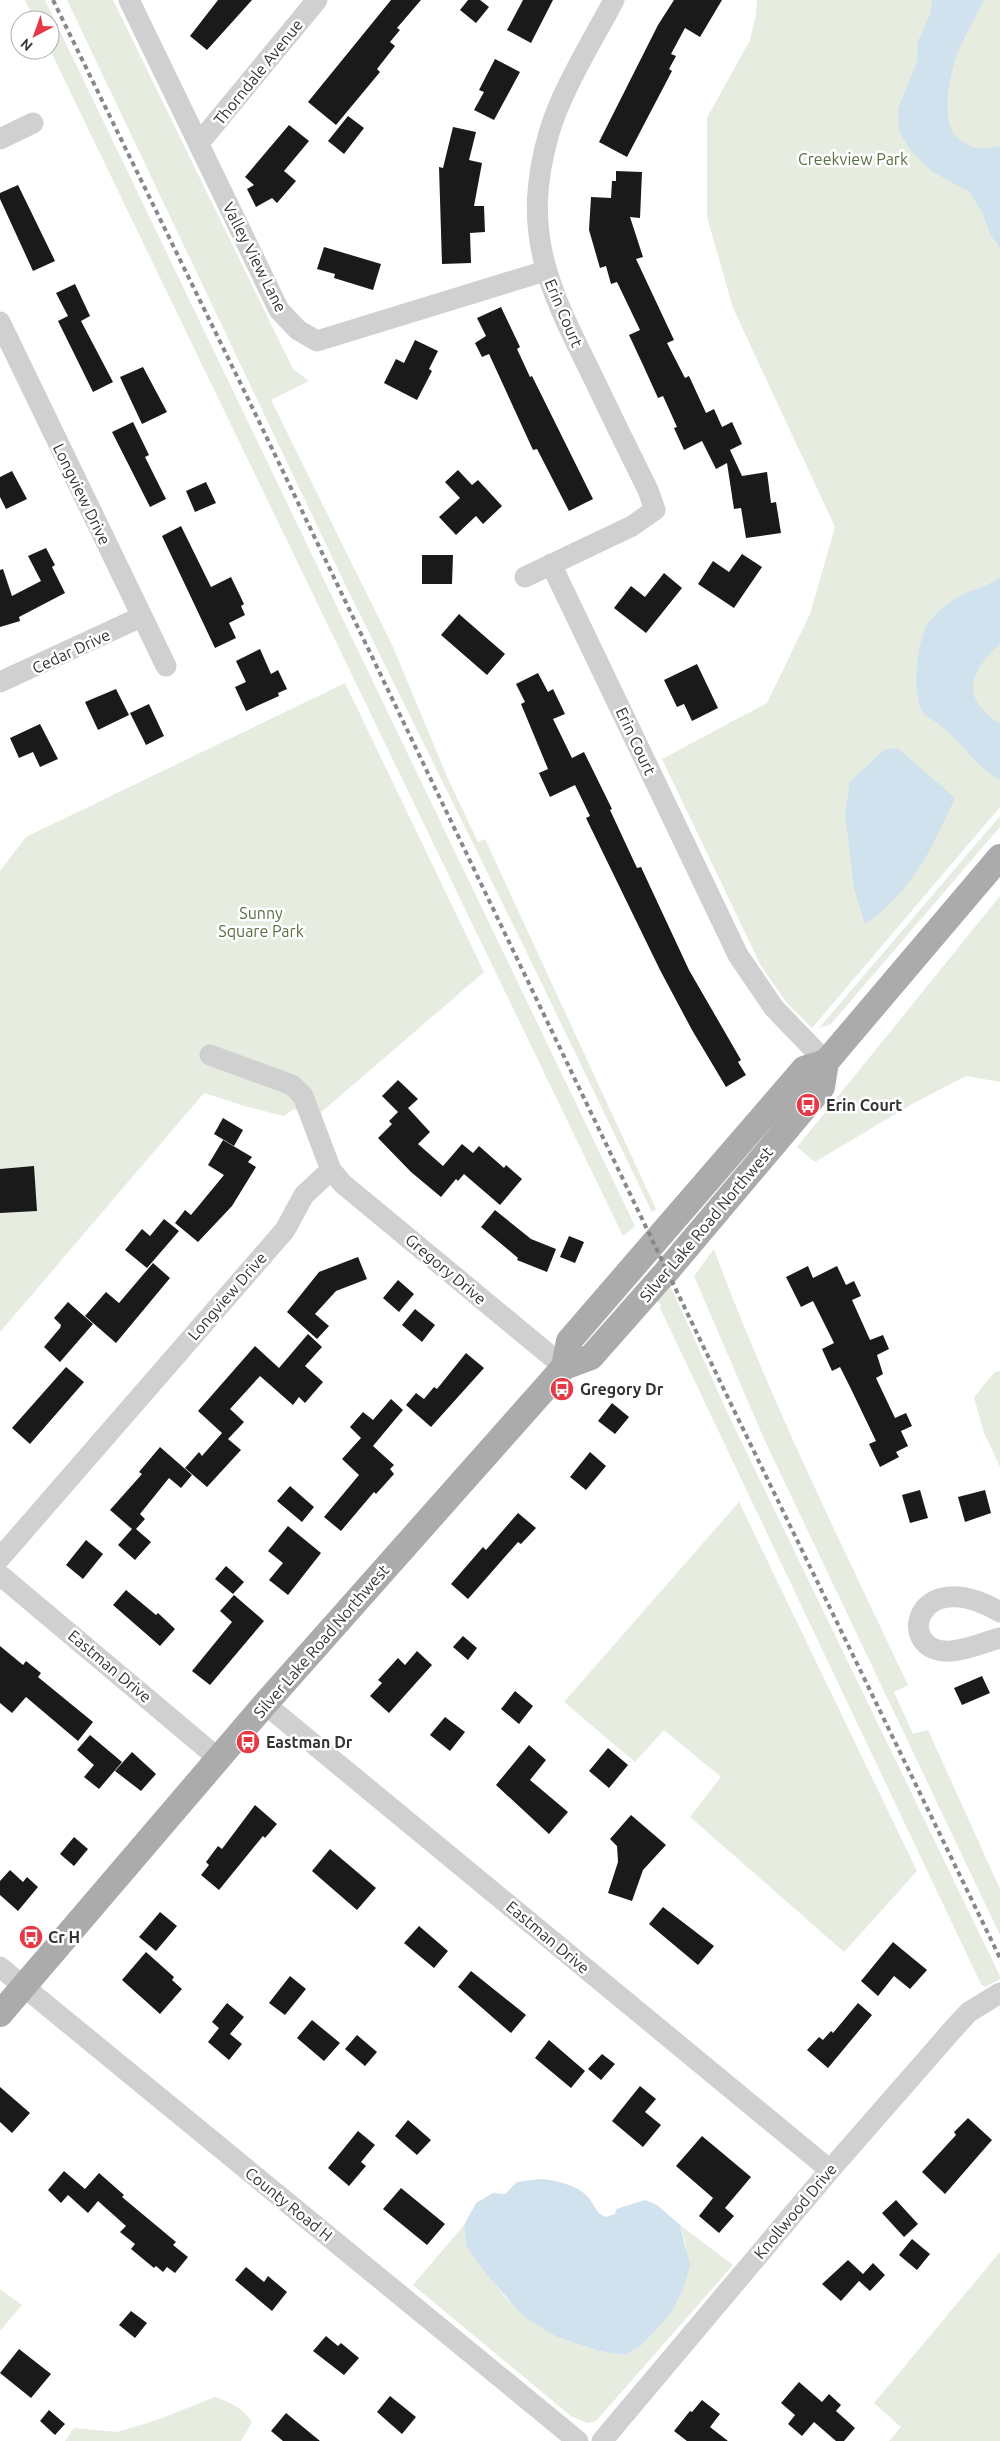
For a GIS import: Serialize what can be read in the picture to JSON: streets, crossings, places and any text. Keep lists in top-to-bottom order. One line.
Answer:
{"streets":{"main road":["Silver Lake Road Northwest"],"street":["Thorndale Avenue","Valley View Lane","Erin Court","Longview Drive","Cedar Drive","Gregory Drive","Eastman Drive","County Road H","Knollwood Drive"]},"crossings":[["Thorndale Avenue","Valley View Lane"],["Valley View Lane","Erin Court"],["Erin Court","Silver Lake Road Northwest"],["Longview Drive","Cedar Drive"],["Longview Drive","Gregory Drive"],["Silver Lake Road Northwest","Gregory Drive"],["Silver Lake Road Northwest","Eastman Drive"],["Silver Lake Road Northwest","County Road H"],["Eastman Drive","Knollwood Drive"]],"parks":["Creekview Park","Sunny Square Park"],"places":{"bus stop":["Erin Court","Gregory Dr","Eastman Dr","Cr H"]},"north":"bottom left"}
